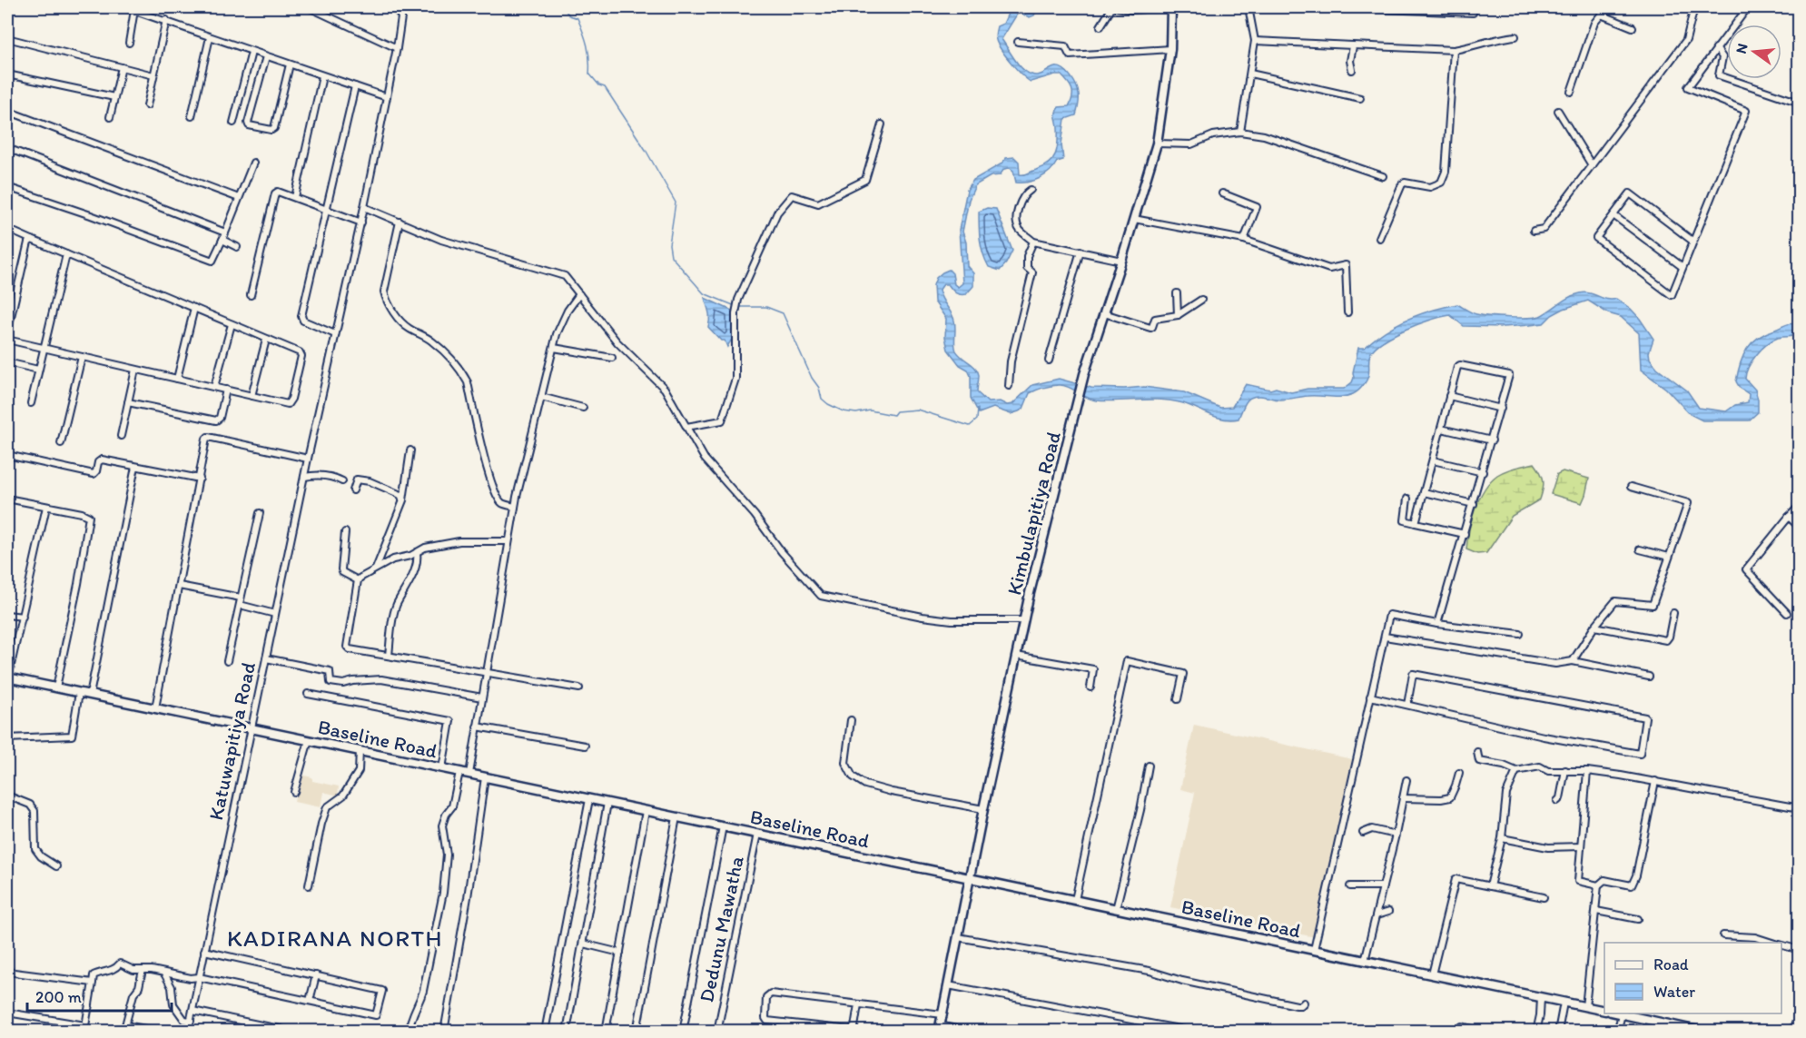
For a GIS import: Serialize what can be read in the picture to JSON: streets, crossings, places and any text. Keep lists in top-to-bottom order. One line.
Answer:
{"streets":{"main road":["Kimbulapitiya Road","Baseline Road"],"street":["Katuwapitiya Road","Dedunu Mawatha"]},"crossings":[["Kimbulapitiya Road","Baseline Road"],["Baseline Road","Katuwapitiya Road"],["Baseline Road","Dedunu Mawatha"]],"districts":["KADIRANA NORTH"],"legend":["Road","Water"],"scale_bar":"200 m","north":"left"}
